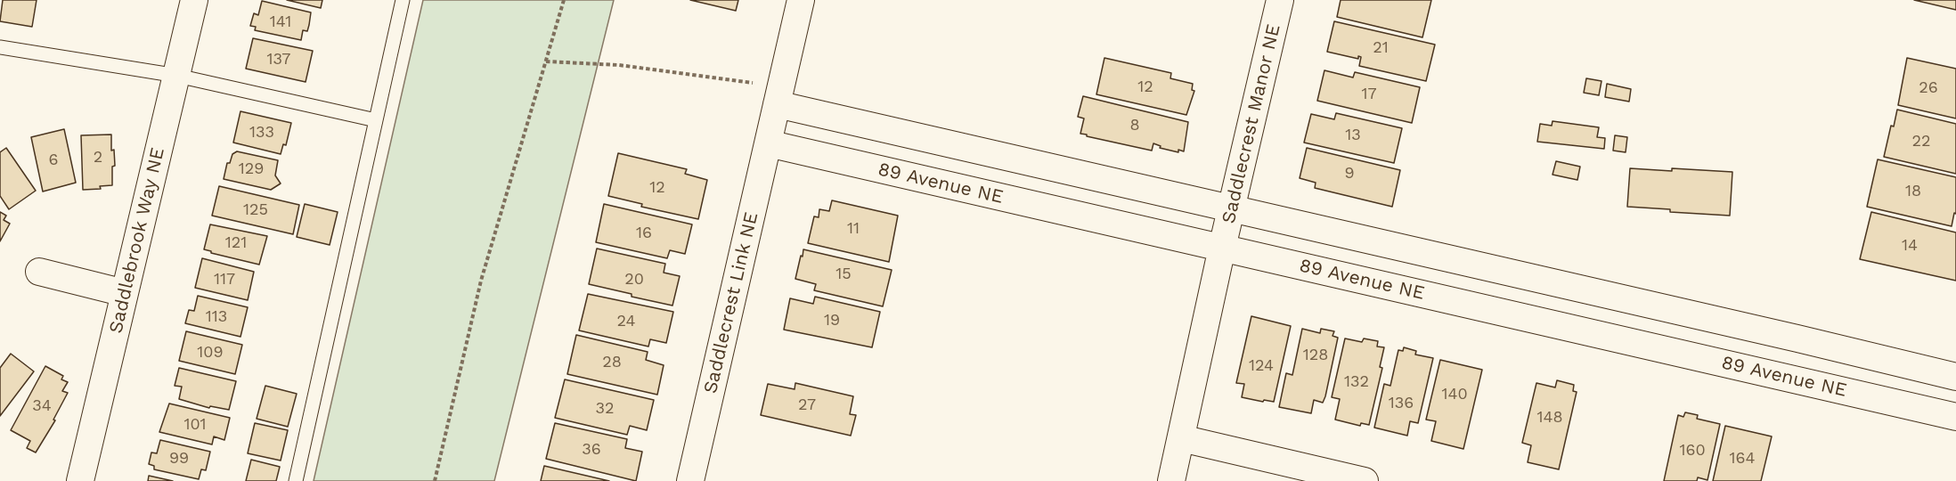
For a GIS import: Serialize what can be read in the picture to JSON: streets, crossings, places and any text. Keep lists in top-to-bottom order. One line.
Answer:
{"streets":{"street":["Saddlecrest Manor NE","89 Avenue NE","Saddlebrook Way NE","Saddlecrest Link NE"]},"crossings":[["Saddlecrest Manor NE","89 Avenue NE"],["89 Avenue NE","Saddlecrest Link NE"]],"house_numbers":["141","21","137","12","26","17","8","133","13","22","2","6","129","9","12","18","125","11","16","121","14","15","117","20","113","19","24","109","128","28","124","132","140","136","27","34","32","148","101","36","160","99","164"]}
